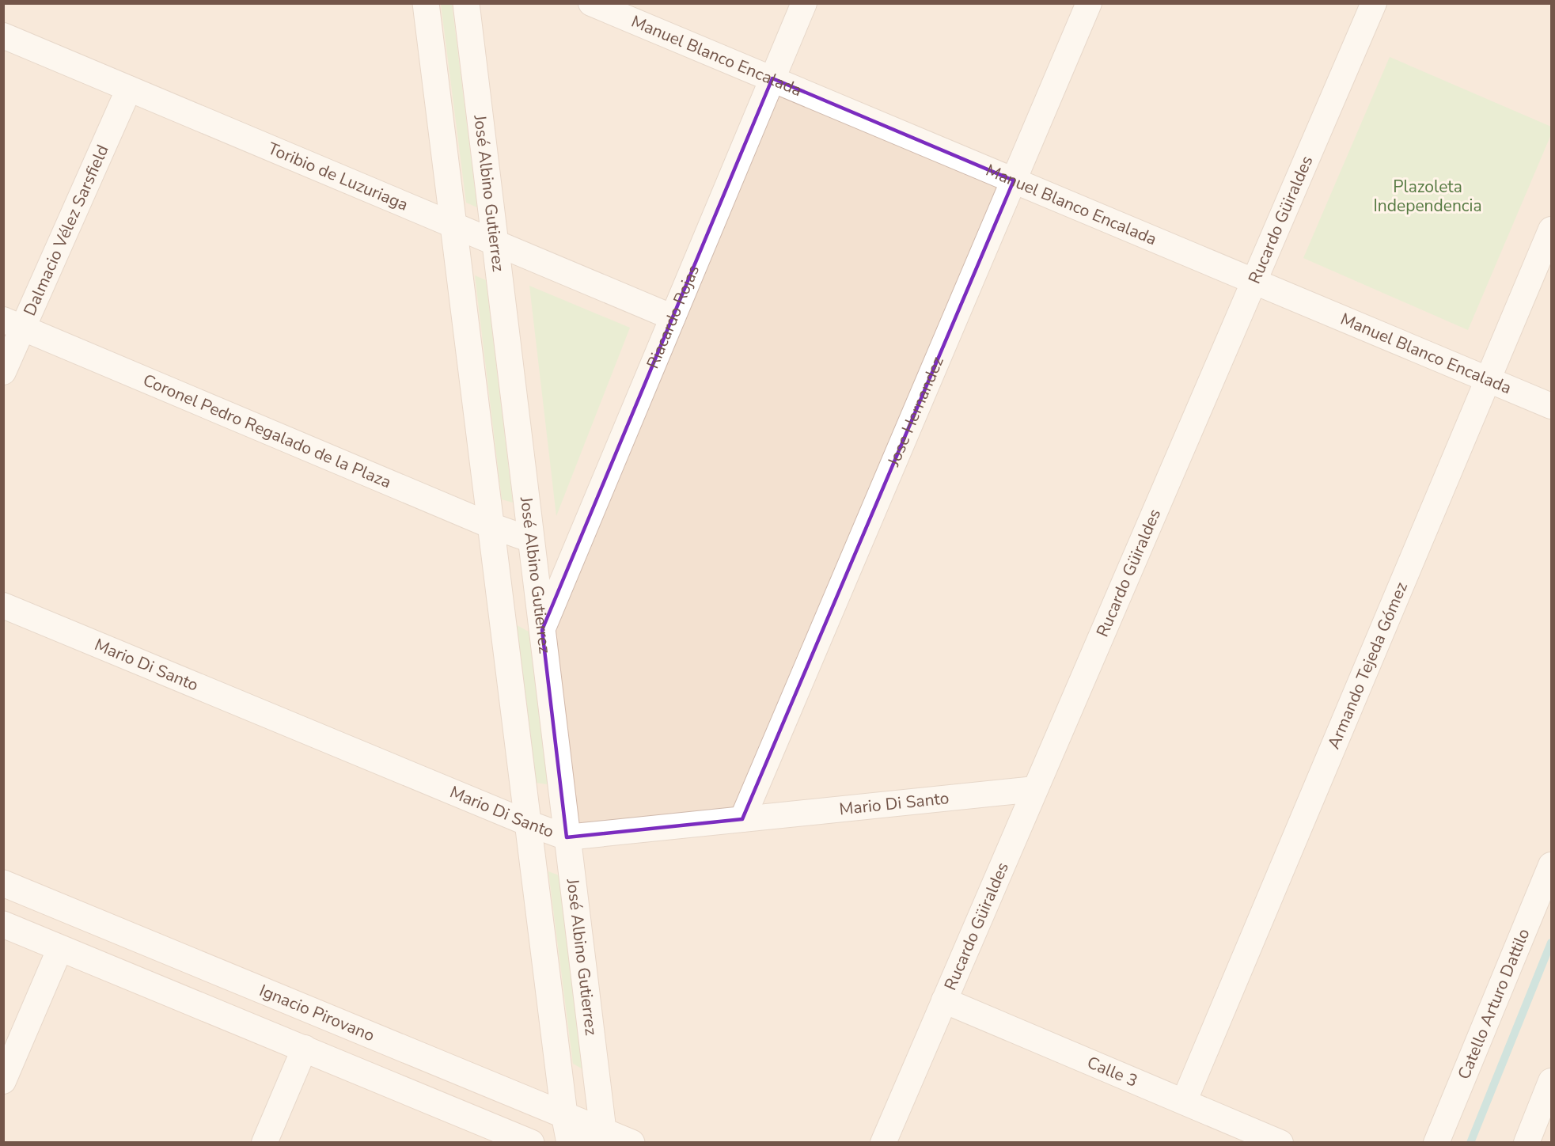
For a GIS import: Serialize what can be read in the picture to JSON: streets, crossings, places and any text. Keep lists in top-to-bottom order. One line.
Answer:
{"streets":{"street":["Manuel Blanco Encalada","Toribio de Luzuriaga","José Albino Gutierrez","Rucardo Güiraldes","Dalmacio Vélez Sarsfield","Riacardo Rojas","Jose Hernandez","Coronel Pedro Regalado de la Plaza","Mario Di Santo","Armando Tejeda Gómez","Catello Arturo Dattilo","Ignacio Pirovano","Calle 3"]},"crossings":[["Manuel Blanco Encalada","Rucardo Güiraldes"],["Manuel Blanco Encalada","Riacardo Rojas"],["Manuel Blanco Encalada","Jose Hernandez"],["Manuel Blanco Encalada","Armando Tejeda Gómez"],["Toribio de Luzuriaga","José Albino Gutierrez"],["Toribio de Luzuriaga","Dalmacio Vélez Sarsfield"],["Toribio de Luzuriaga","Riacardo Rojas"],["José Albino Gutierrez","Riacardo Rojas"],["José Albino Gutierrez","Coronel Pedro Regalado de la Plaza"],["José Albino Gutierrez","Mario Di Santo"],["José Albino Gutierrez","Ignacio Pirovano"],["Rucardo Güiraldes","Mario Di Santo"],["Rucardo Güiraldes","Calle 3"],["Dalmacio Vélez Sarsfield","Coronel Pedro Regalado de la Plaza"],["Jose Hernandez","Mario Di Santo"],["Armando Tejeda Gómez","Calle 3"]],"parks":["Plazoleta Independencia"]}
